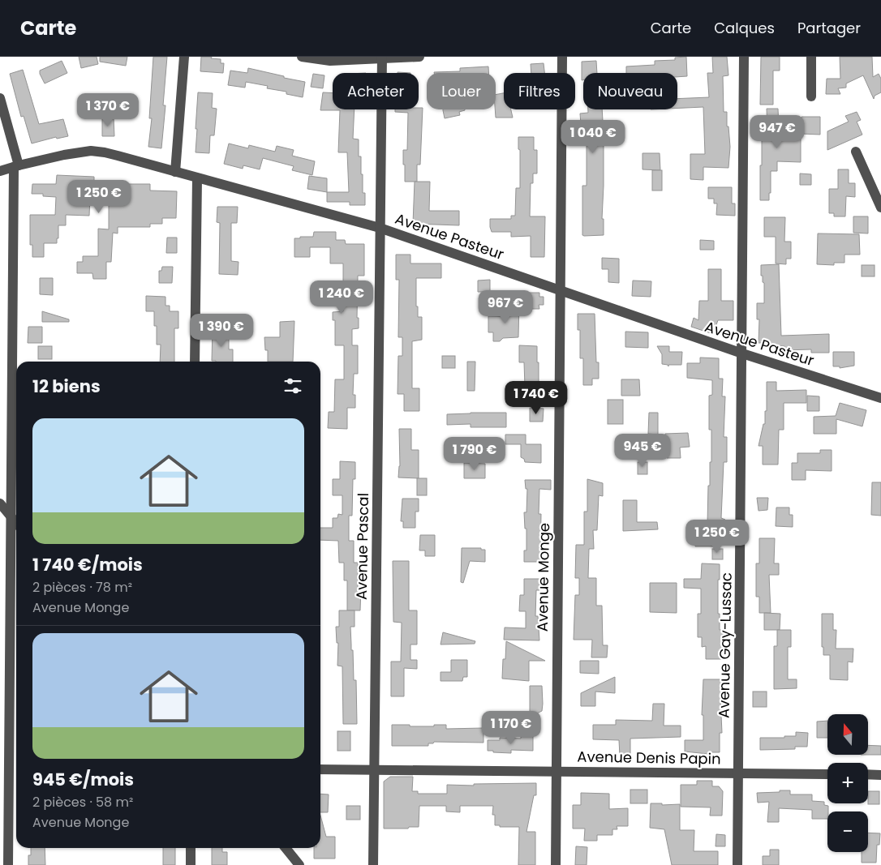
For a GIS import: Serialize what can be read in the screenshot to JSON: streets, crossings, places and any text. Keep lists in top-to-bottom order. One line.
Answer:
{"streets":{"street":["Avenue Pasteur","Avenue Pascal","Avenue Monge","Avenue Gay-Lussac","Avenue Denis Papin"]},"crossings":[["Avenue Pasteur","Avenue Pascal"],["Avenue Pasteur","Avenue Monge"],["Avenue Pasteur","Avenue Gay-Lussac"],["Avenue Pascal","Avenue Denis Papin"],["Avenue Monge","Avenue Denis Papin"],["Avenue Gay-Lussac","Avenue Denis Papin"]],"north":"top","page":{"header":"Carte","nav":["Carte","Calques","Partager"],"chip":["Acheter","Louer","Filtres","Nouveau"],"price":["1 370 €","947 €","1 040 €","1 250 €","1 240 €","967 €","1 390 €","1 740 €","945 €","1 790 €","1 250 €","1 170 €"],"heading":"12 biens","list":[{"name":"1 740 €/mois","note":"2 pièces · 78 m² · Avenue Monge"},{"name":"945 €/mois","note":"2 pièces · 58 m² · Avenue Monge"}],"map_buttons":["+","−"]}}
